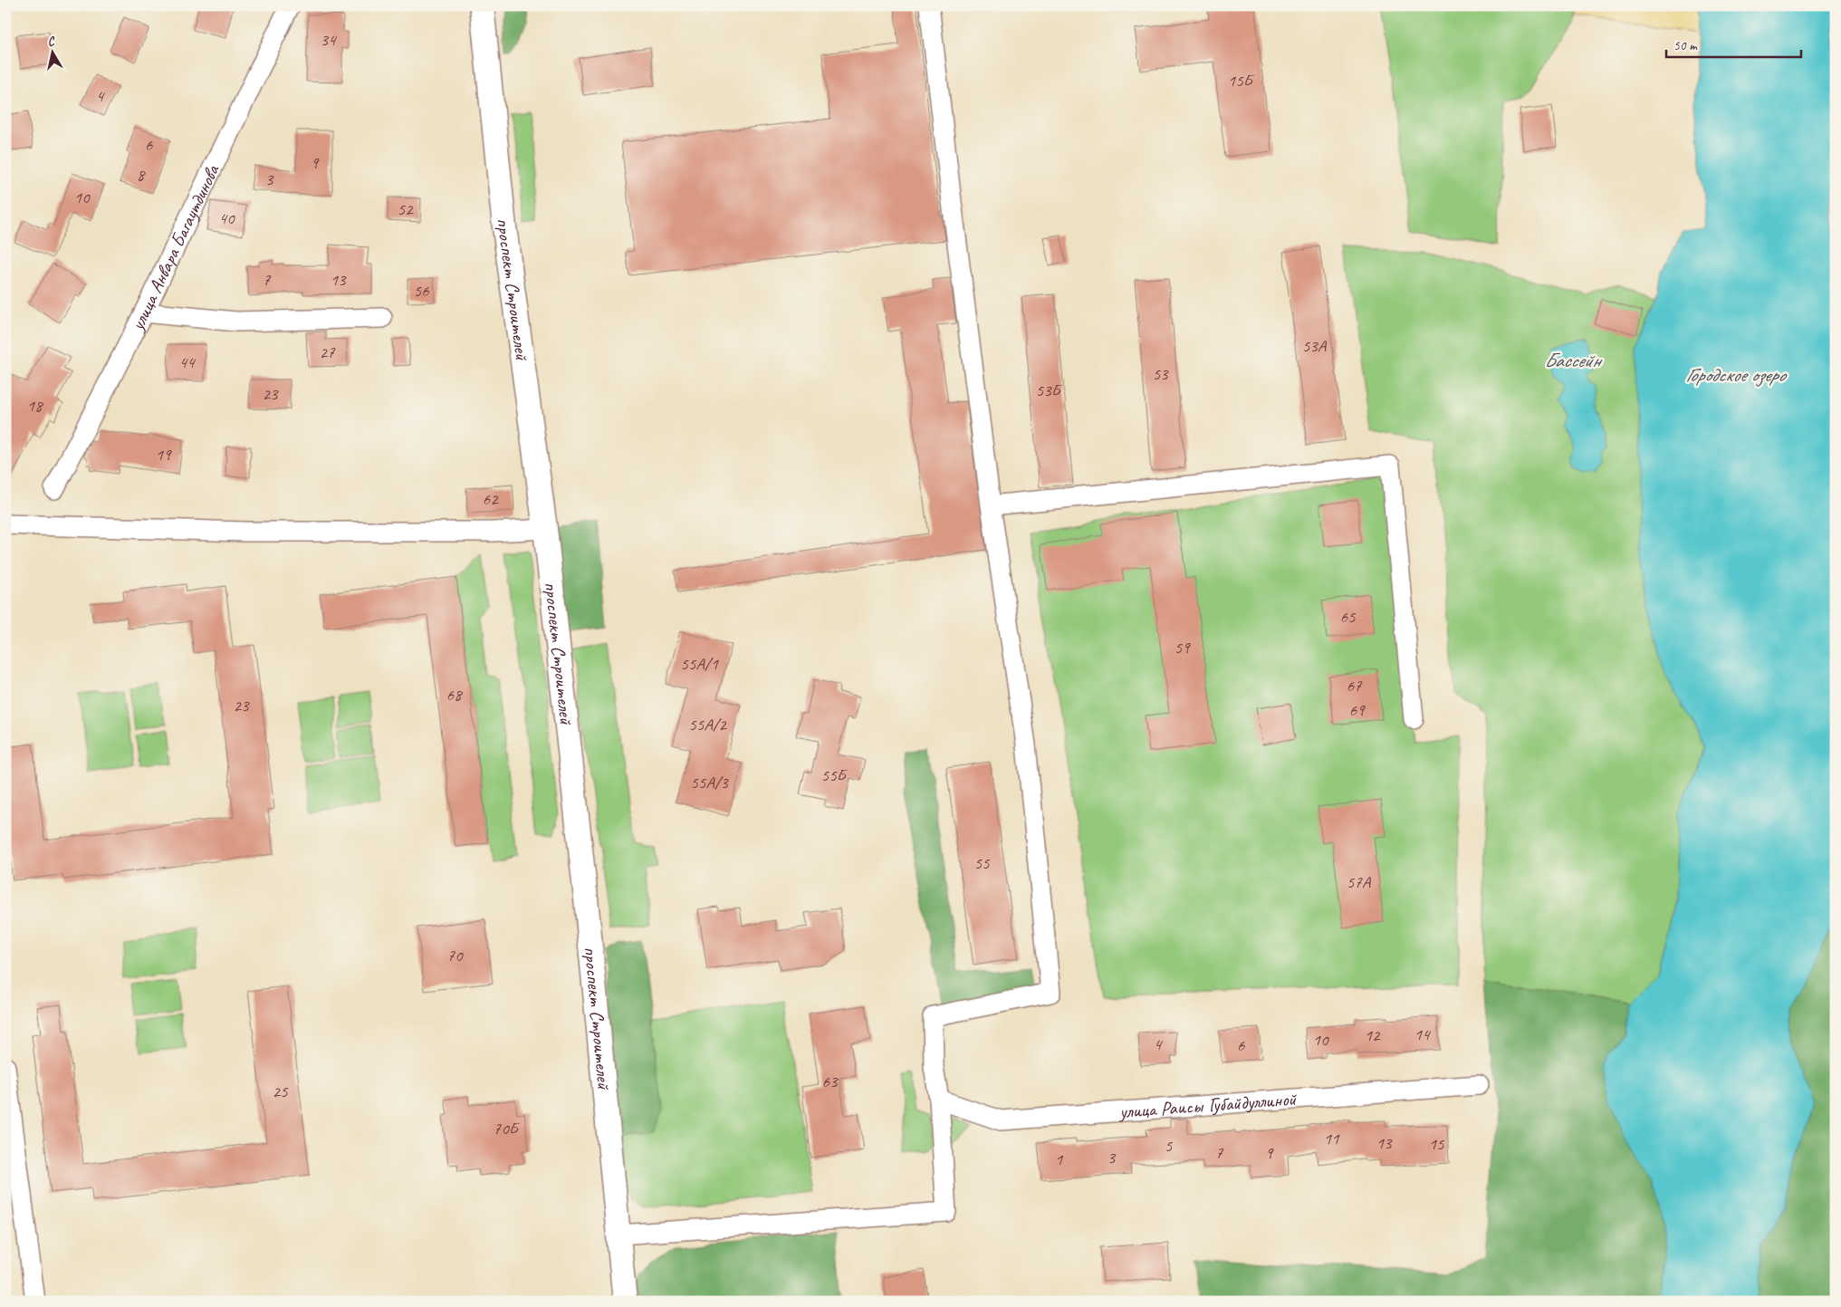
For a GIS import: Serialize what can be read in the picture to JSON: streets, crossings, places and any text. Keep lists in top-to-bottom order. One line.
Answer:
{"streets":{"street":["улица Анвара Багаутдинова","проспект Строителей","улица Раисы Губайдуллиной"]},"water":["Бассейн","Городское озеро"],"house_numbers":["34","15Б","4","6","9","8","3","10","52","40","7","13","56","53А","27","44","53","53Б","23","18","19","62","65","59","55А/1","67","68","23","69","55А/2","55Б","55А/3","55","57А","70","14","12","10","4","6","63","25","70Б","11","13","15","5","7","9","3","1"],"scale_bar":"50 m","north":"top"}
